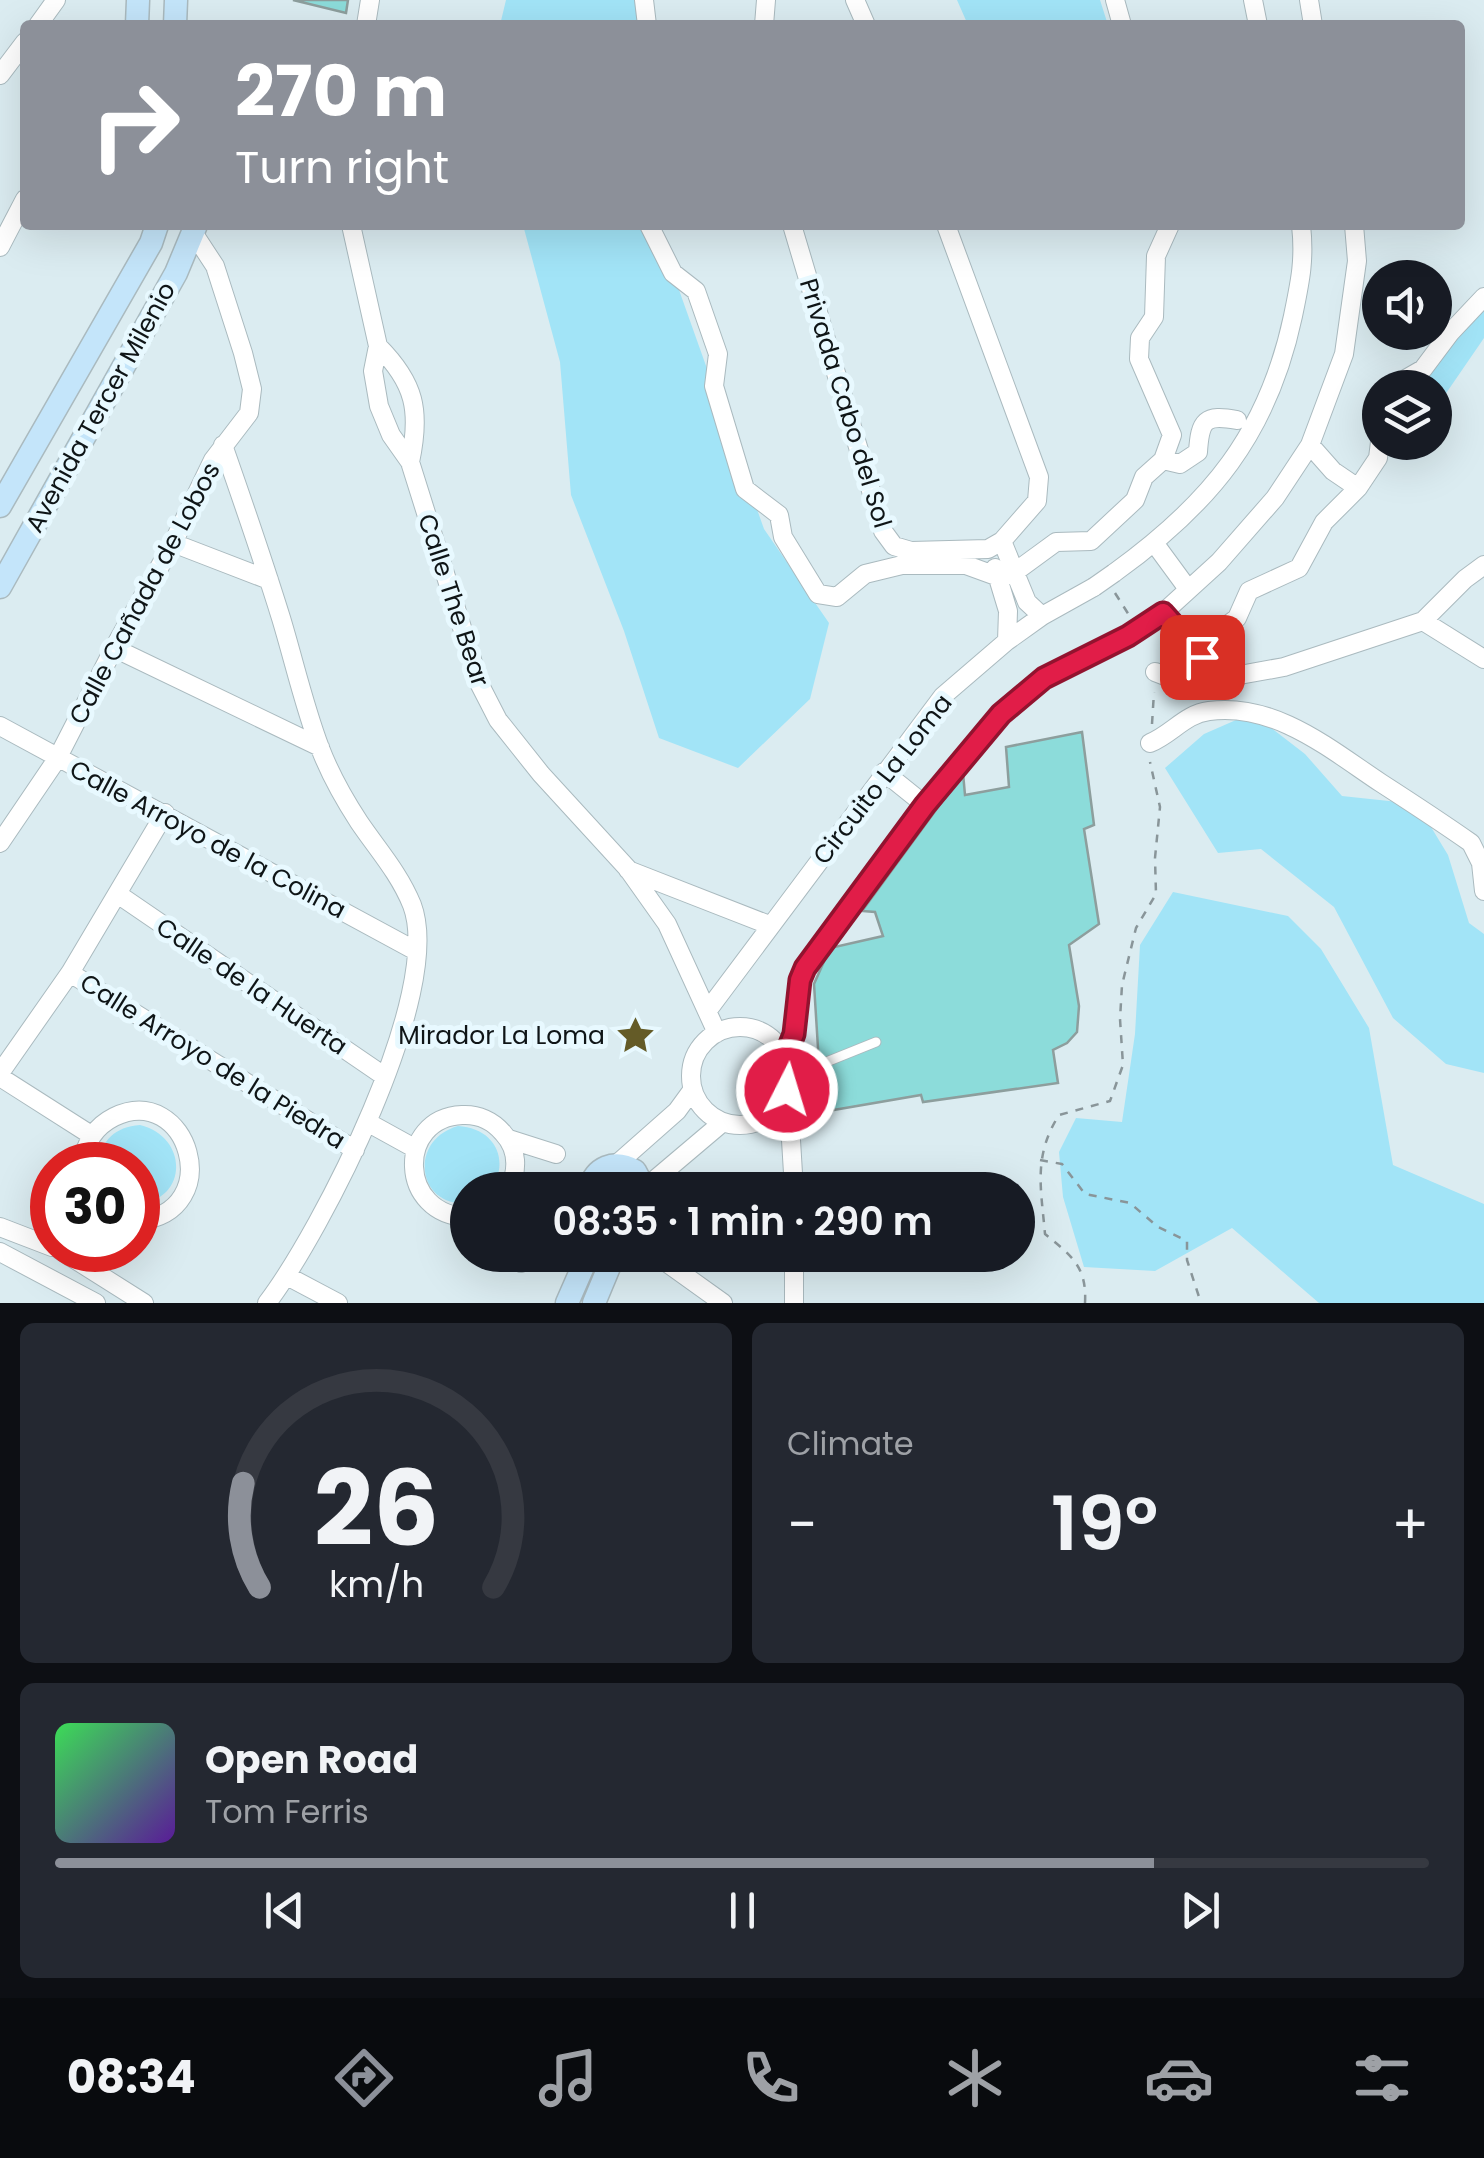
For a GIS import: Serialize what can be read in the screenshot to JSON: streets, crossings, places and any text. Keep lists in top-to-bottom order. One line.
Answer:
{"streets":{"street":["Privada Cabo del Sol","Avenida Tercer Milenio","Calle Cañada de Lobos","Calle The Bear","Circuito La Loma","Calle Arroyo de la Colina","Calle de la Huerta","Calle Arroyo de la Piedra"]},"crossings":[["Calle Cañada de Lobos","Calle Arroyo de la Colina"],["Calle The Bear","Circuito La Loma"]],"places":{"place":["Mirador La Loma"]},"page":{"turn":["270 m","Turn right"],"limit":"30","trip":"08:35 · 1 min · 290 m","tile":"Climate","heat":["−","19°","+"],"song":["Open Road","Tom Ferris"],"tabs":"08:34","gauge":["26","km/h"]}}
